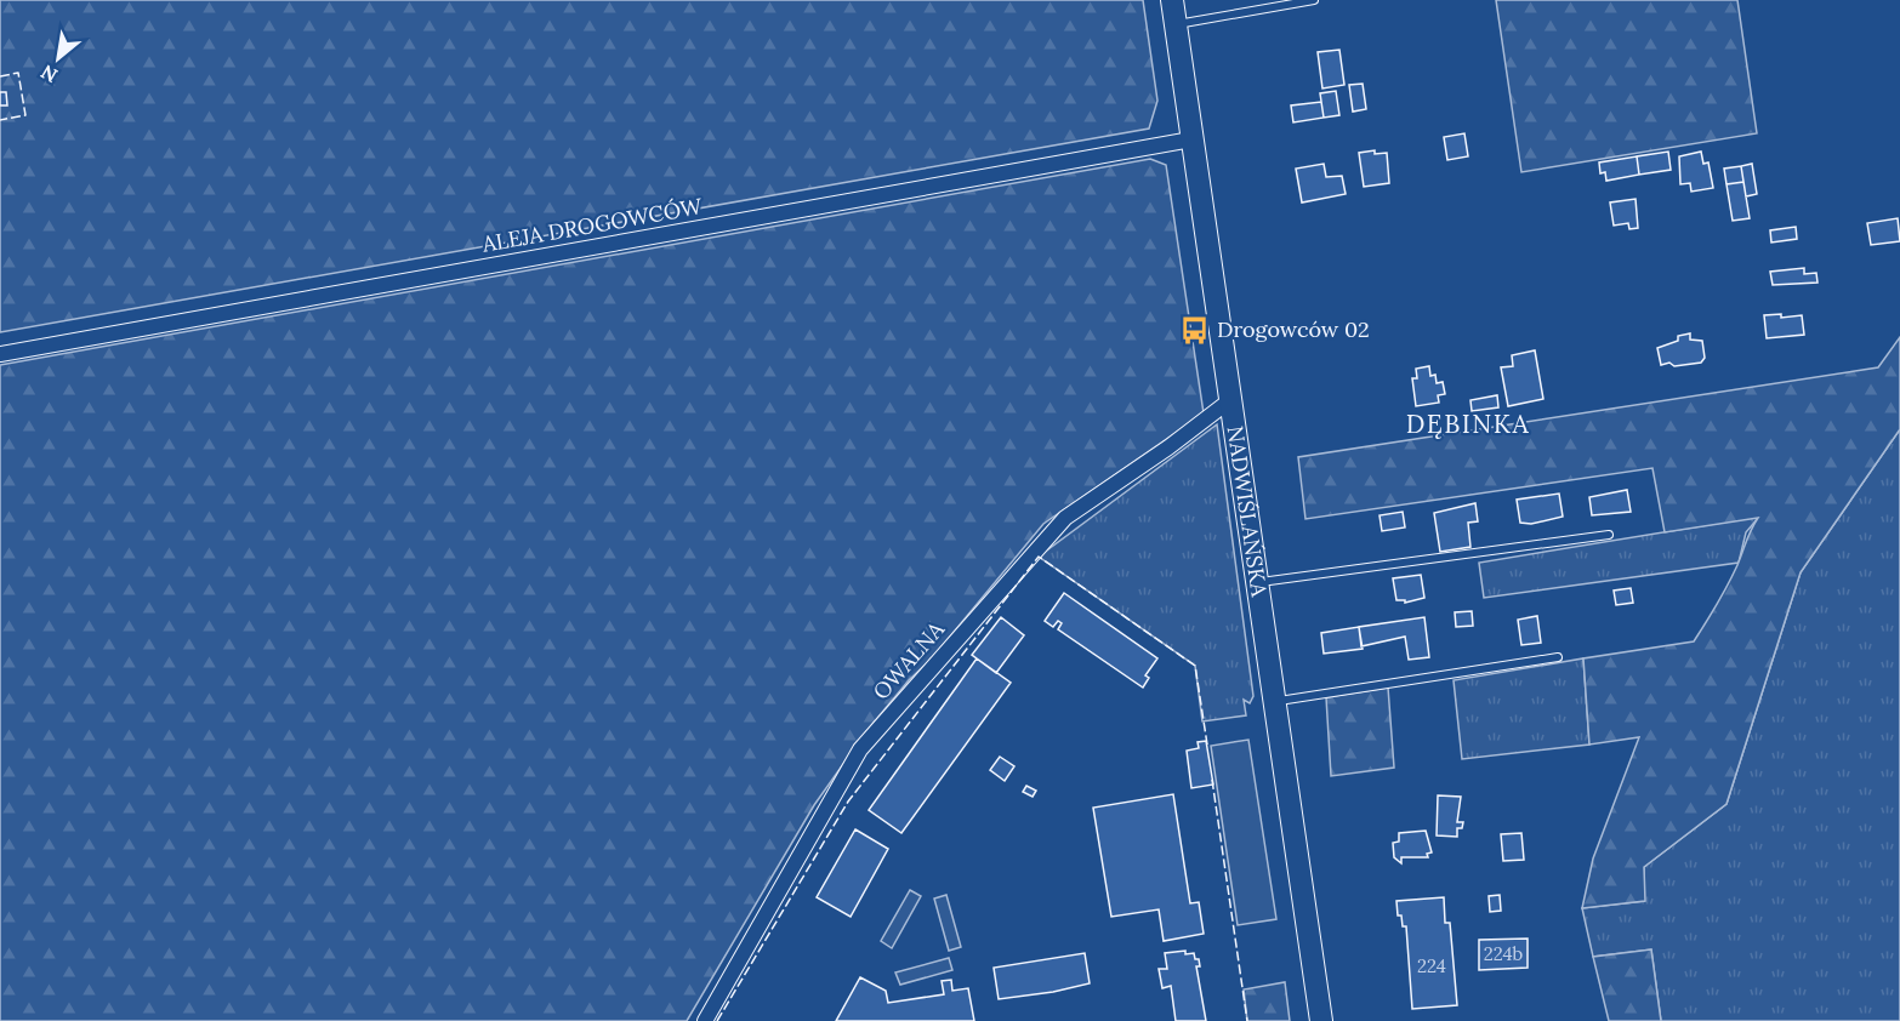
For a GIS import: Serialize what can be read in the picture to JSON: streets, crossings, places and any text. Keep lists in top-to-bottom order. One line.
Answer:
{"streets":{"main road":["NADWIŚLAŃSKA"],"street":["ALEJA DROGOWCÓW","OWALNA"]},"crossings":[["ALEJA DROGOWCÓW","NADWIŚLAŃSKA"],["NADWIŚLAŃSKA","OWALNA"]],"districts":["DĘBINKA"],"places":{"bus stop":["Drogowców 02"]},"house_numbers":["224b","224"],"north":"bottom left"}
